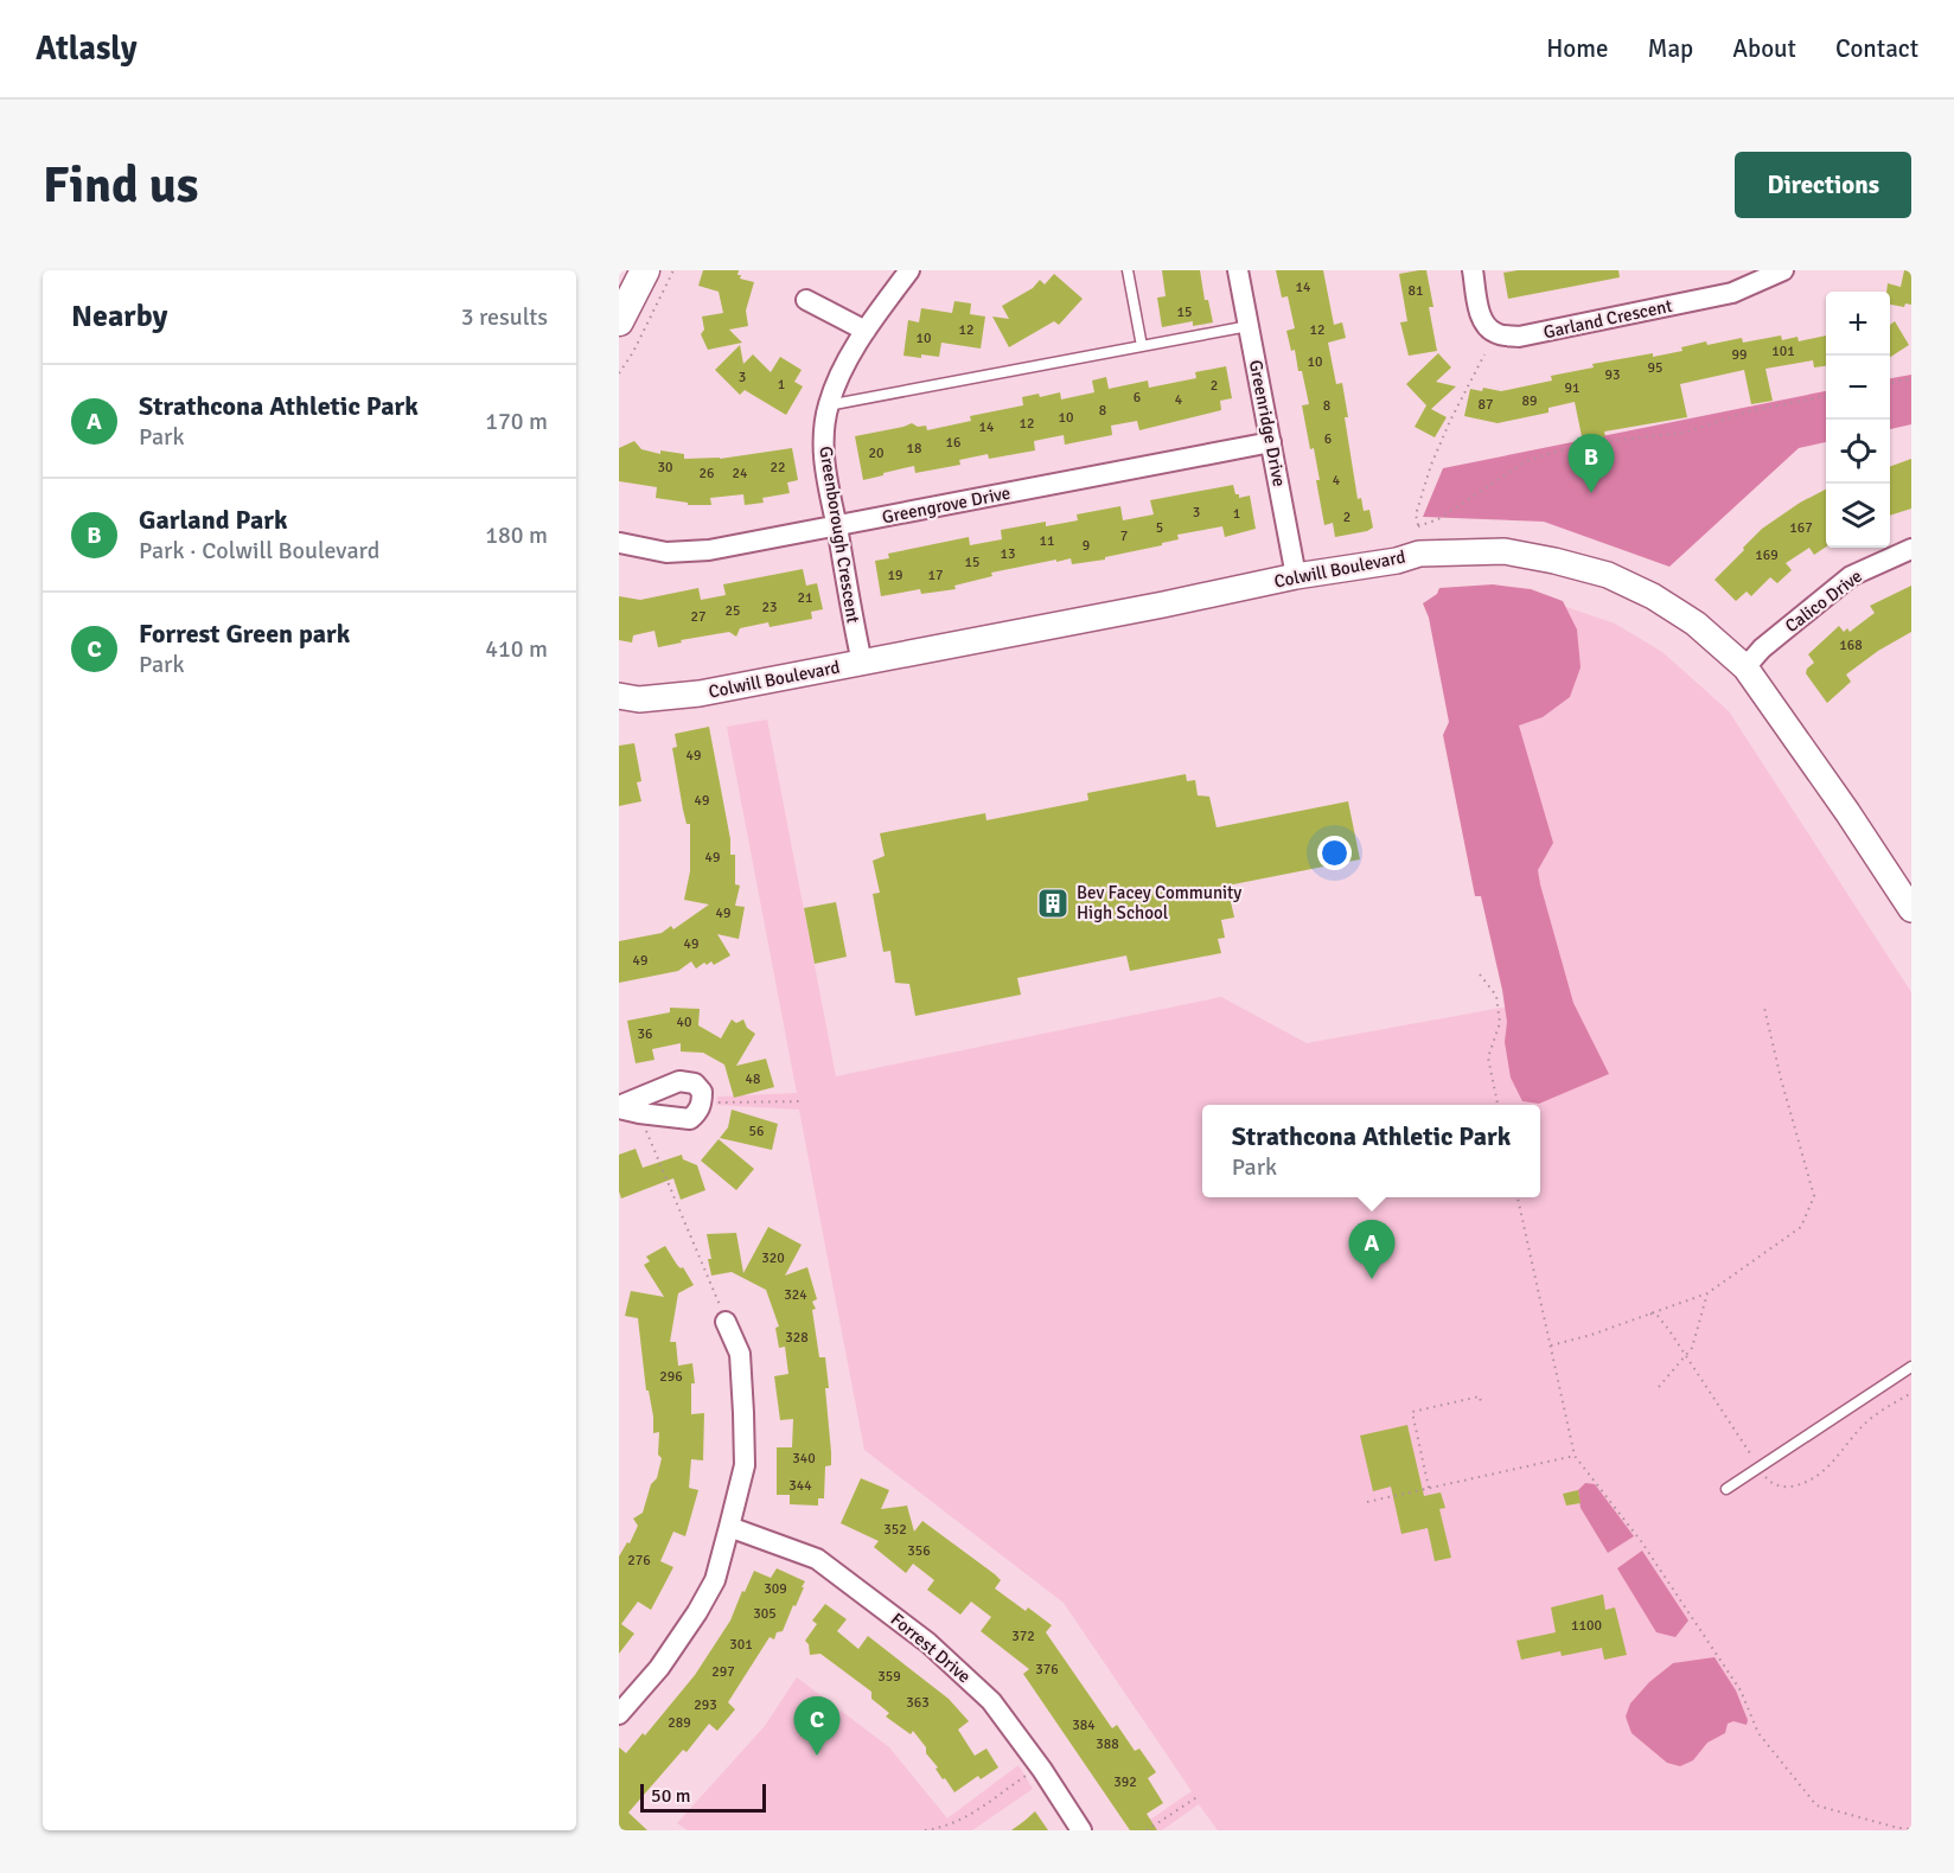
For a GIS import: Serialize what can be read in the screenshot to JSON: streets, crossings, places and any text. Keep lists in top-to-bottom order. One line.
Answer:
{"streets":{"street":["Garland Crescent","Greenridge Drive","Greengrove Drive","Greenborough Crescent","Colwill Boulevard","Calico Drive","Forrest Drive"]},"crossings":[["Greenridge Drive","Greengrove Drive"],["Greenridge Drive","Colwill Boulevard"],["Greengrove Drive","Greenborough Crescent"],["Greenborough Crescent","Colwill Boulevard"],["Colwill Boulevard","Calico Drive"]],"places":{"building":["Bev Facey Community High School"]},"house_numbers":["14","81","15","12","12","10","101","99","10","95","93","3","1","2","91","6","4","89","87","8","8","10","12","14","6","16","18","20","30","22","26","24","4","3","1","2","5","167","7","11","9","13","169","15","19","17","21","23","25","27","168","49","49","49","49","49","49","40","36","48","56","320","324","328","296","340","344","352","356","276","309","305","1100","372","301","376","297","359","363","293","289","384","388","392"],"scale_bar":"50 m","page":{"header":"Atlasly","nav":["Home","Map","About","Contact"],"buttons":"Directions","title":"Find us","heading":["Nearby","3 results"],"map_buttons":["+","−"],"list":[{"mark":"A","name":"Strathcona Athletic Park","note":"Park","value":"170 m"},{"mark":"B","name":"Garland Park","note":"Park · Colwill Boulevard","value":"180 m"},{"mark":"C","name":"Forrest Green park","note":"Park","value":"410 m"}],"pins":["B","A","C"],"popup":["Strathcona Athletic Park","Park"],"scale":"50 m"}}
